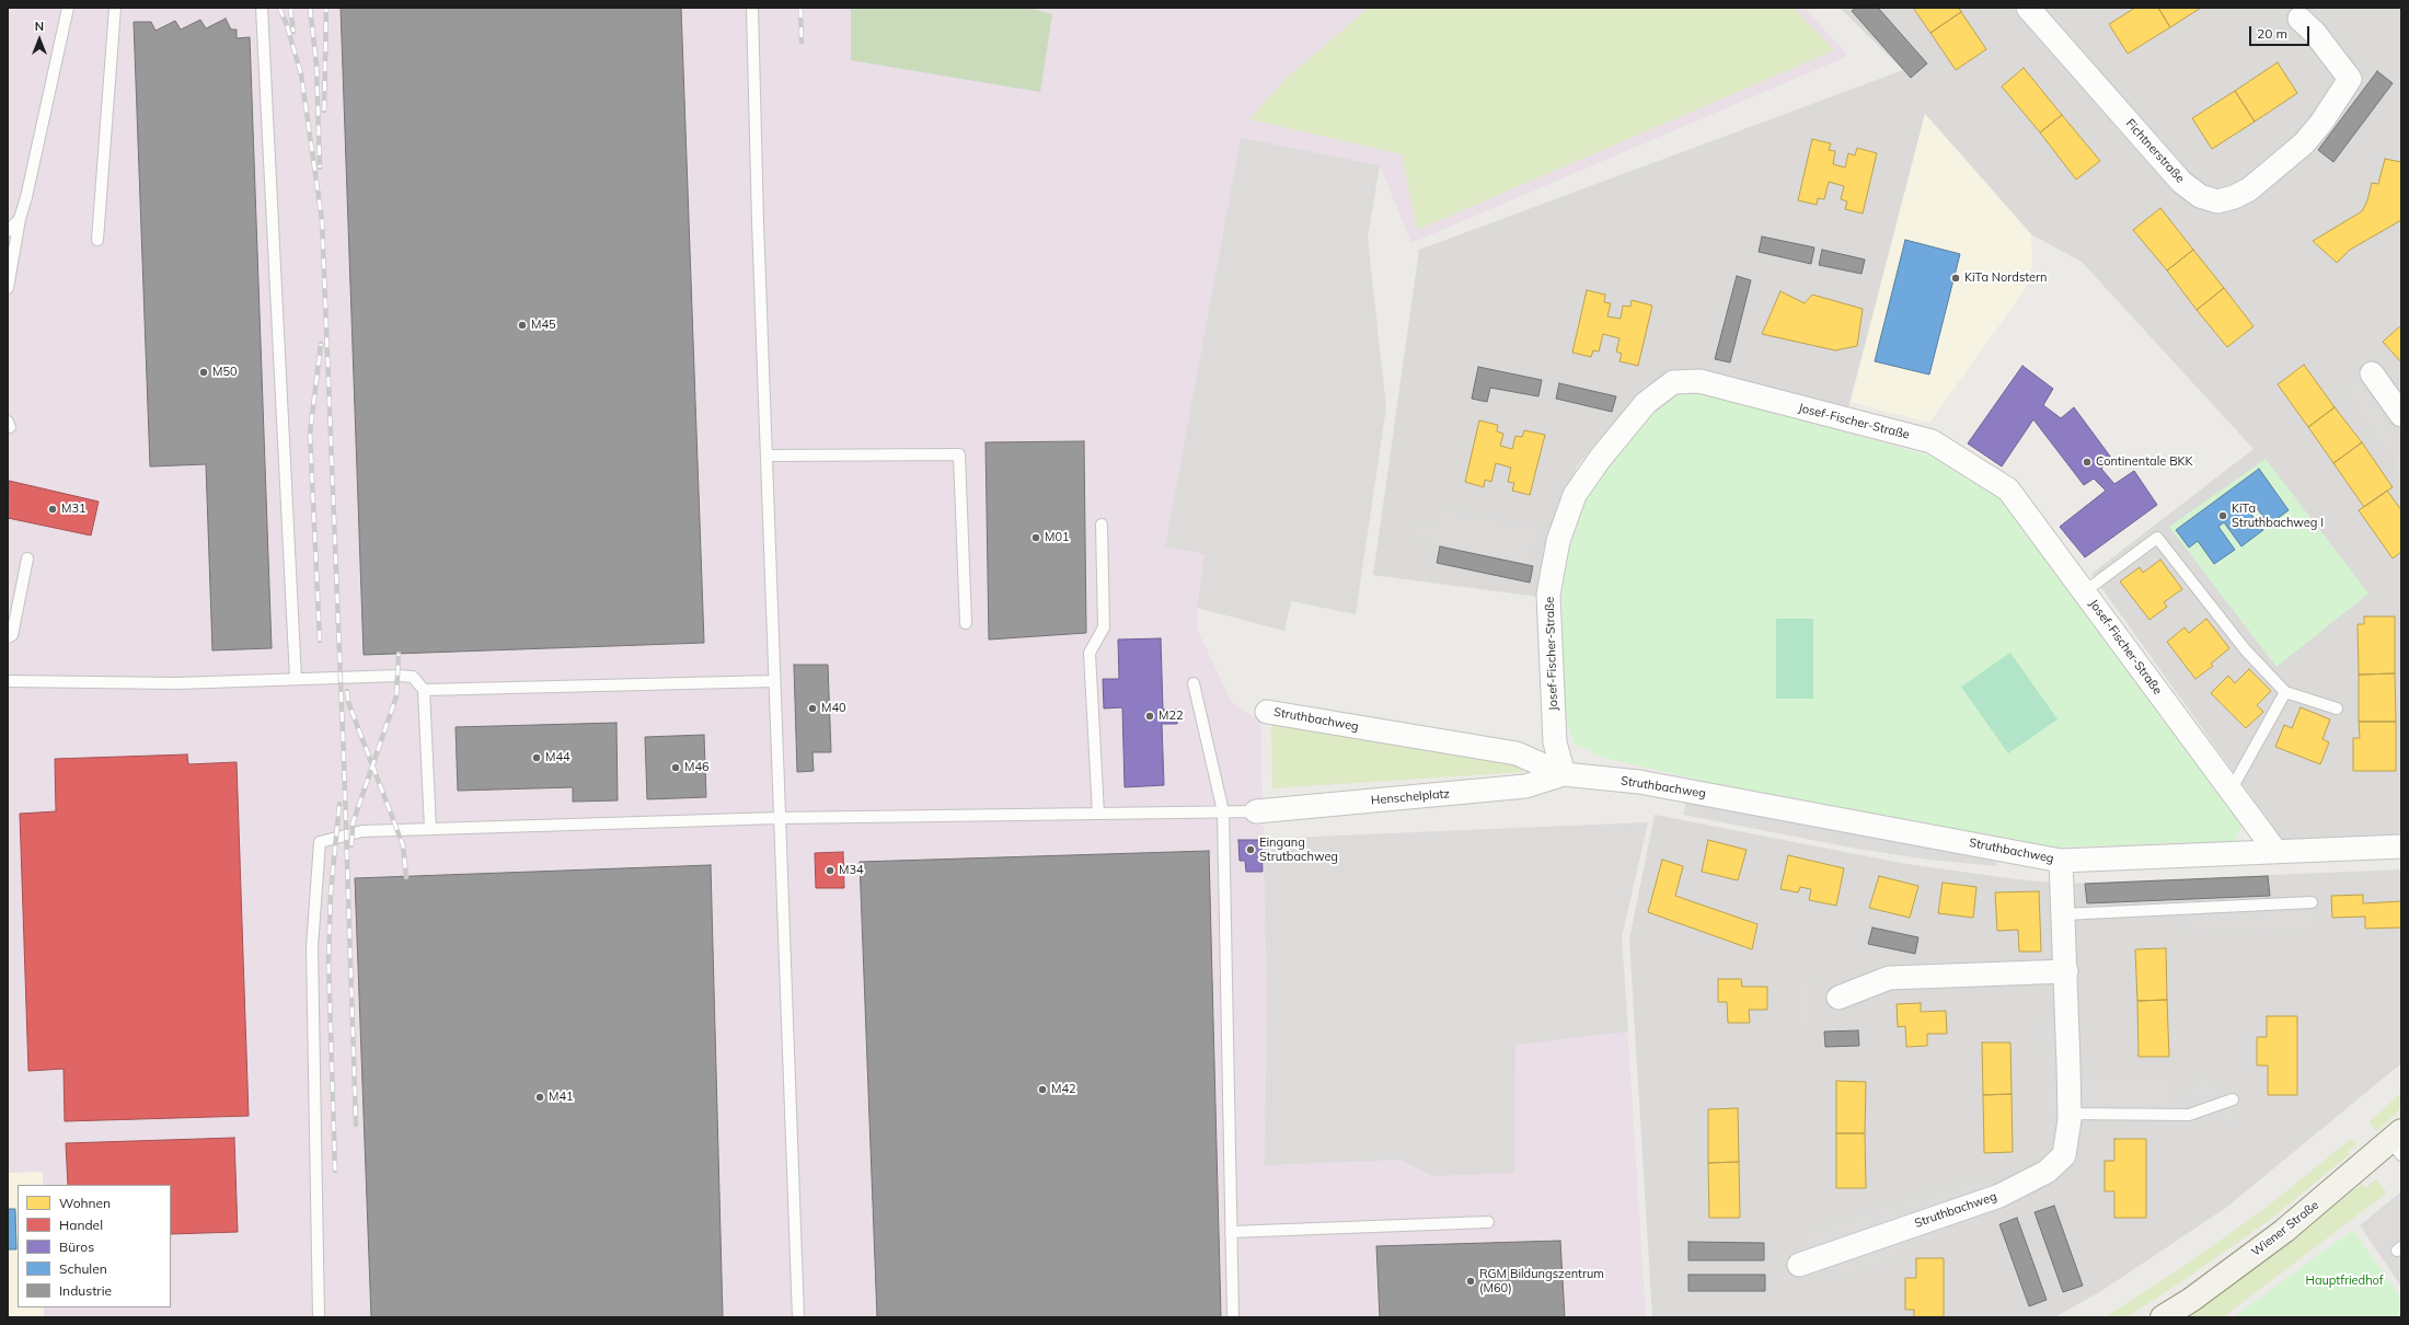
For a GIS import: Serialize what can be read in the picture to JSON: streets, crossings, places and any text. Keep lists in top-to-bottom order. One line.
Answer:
{"streets":{"main road":["Wiener Straße"],"street":["Fichtnerstraße","Josef-Fischer-Straße","Struthbachweg","Henschelplatz"]},"crossings":[["Josef-Fischer-Straße","Struthbachweg"],["Josef-Fischer-Straße","Henschelplatz"],["Struthbachweg","Henschelplatz"]],"parks":["Hauptfriedhof"],"places":["KiTa Nordstern","M45","M50","Continentale BKK","M31","KiTa Struthbachweg I","M01","M40","M22","M44","M46","Eingang Strutbachweg","M34","M42","M41","RGM Bildungszentrum (M60)"],"legend":["Wohnen","Handel","Büros","Schulen","Industrie"],"scale_bar":"20 m","north":"top"}
